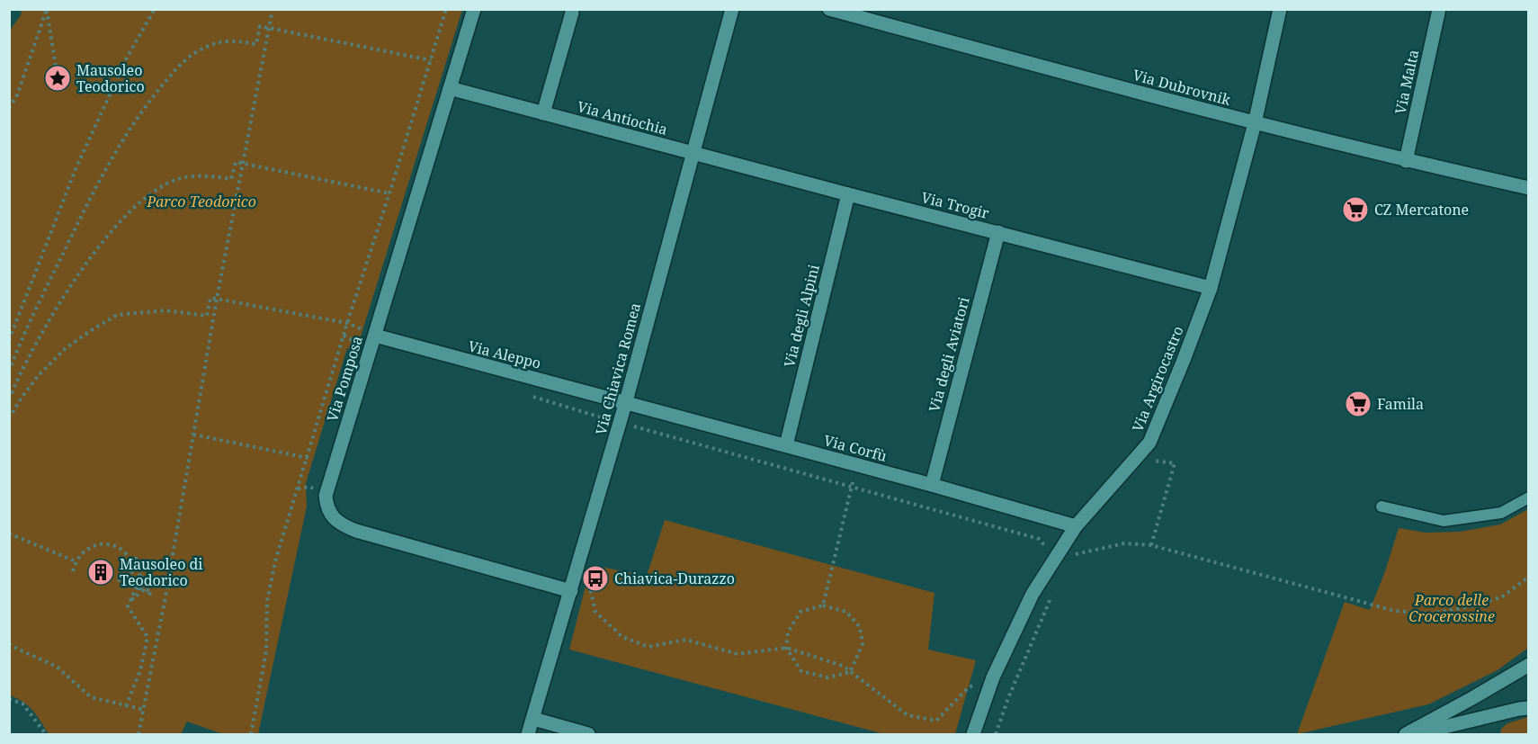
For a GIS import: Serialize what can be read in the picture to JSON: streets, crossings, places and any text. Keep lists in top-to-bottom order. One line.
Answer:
{"streets":{"street":["Via Malta","Via Dubrovnik","Via Antiochia","Via Trogir","Via degli Alpini","Via Aleppo","Via degli Aviatori","Via Chiavica Romea","Via Pomposa","Via Argirocastro","Via Corfù"]},"crossings":[["Via Malta","Via Dubrovnik"],["Via Dubrovnik","Via Argirocastro"],["Via Antiochia","Via Trogir"],["Via Antiochia","Via Chiavica Romea"],["Via Antiochia","Via Pomposa"],["Via Trogir","Via degli Alpini"],["Via Trogir","Via degli Aviatori"],["Via Trogir","Via Chiavica Romea"],["Via Trogir","Via Argirocastro"],["Via degli Alpini","Via Corfù"],["Via Aleppo","Via Chiavica Romea"],["Via Aleppo","Via Pomposa"],["Via Aleppo","Via Corfù"],["Via degli Aviatori","Via Corfù"],["Via Chiavica Romea","Via Pomposa"],["Via Chiavica Romea","Via Corfù"],["Via Argirocastro","Via Corfù"]],"parks":["Parco Teodorico","Parco delle Crocerossine"],"places":{"place":["Mausoleo Teodorico"],"supermarket":["CZ Mercatone","Famila"],"building":["Mausoleo di Teodorico"],"bus stop":["Chiavica-Durazzo"]}}
